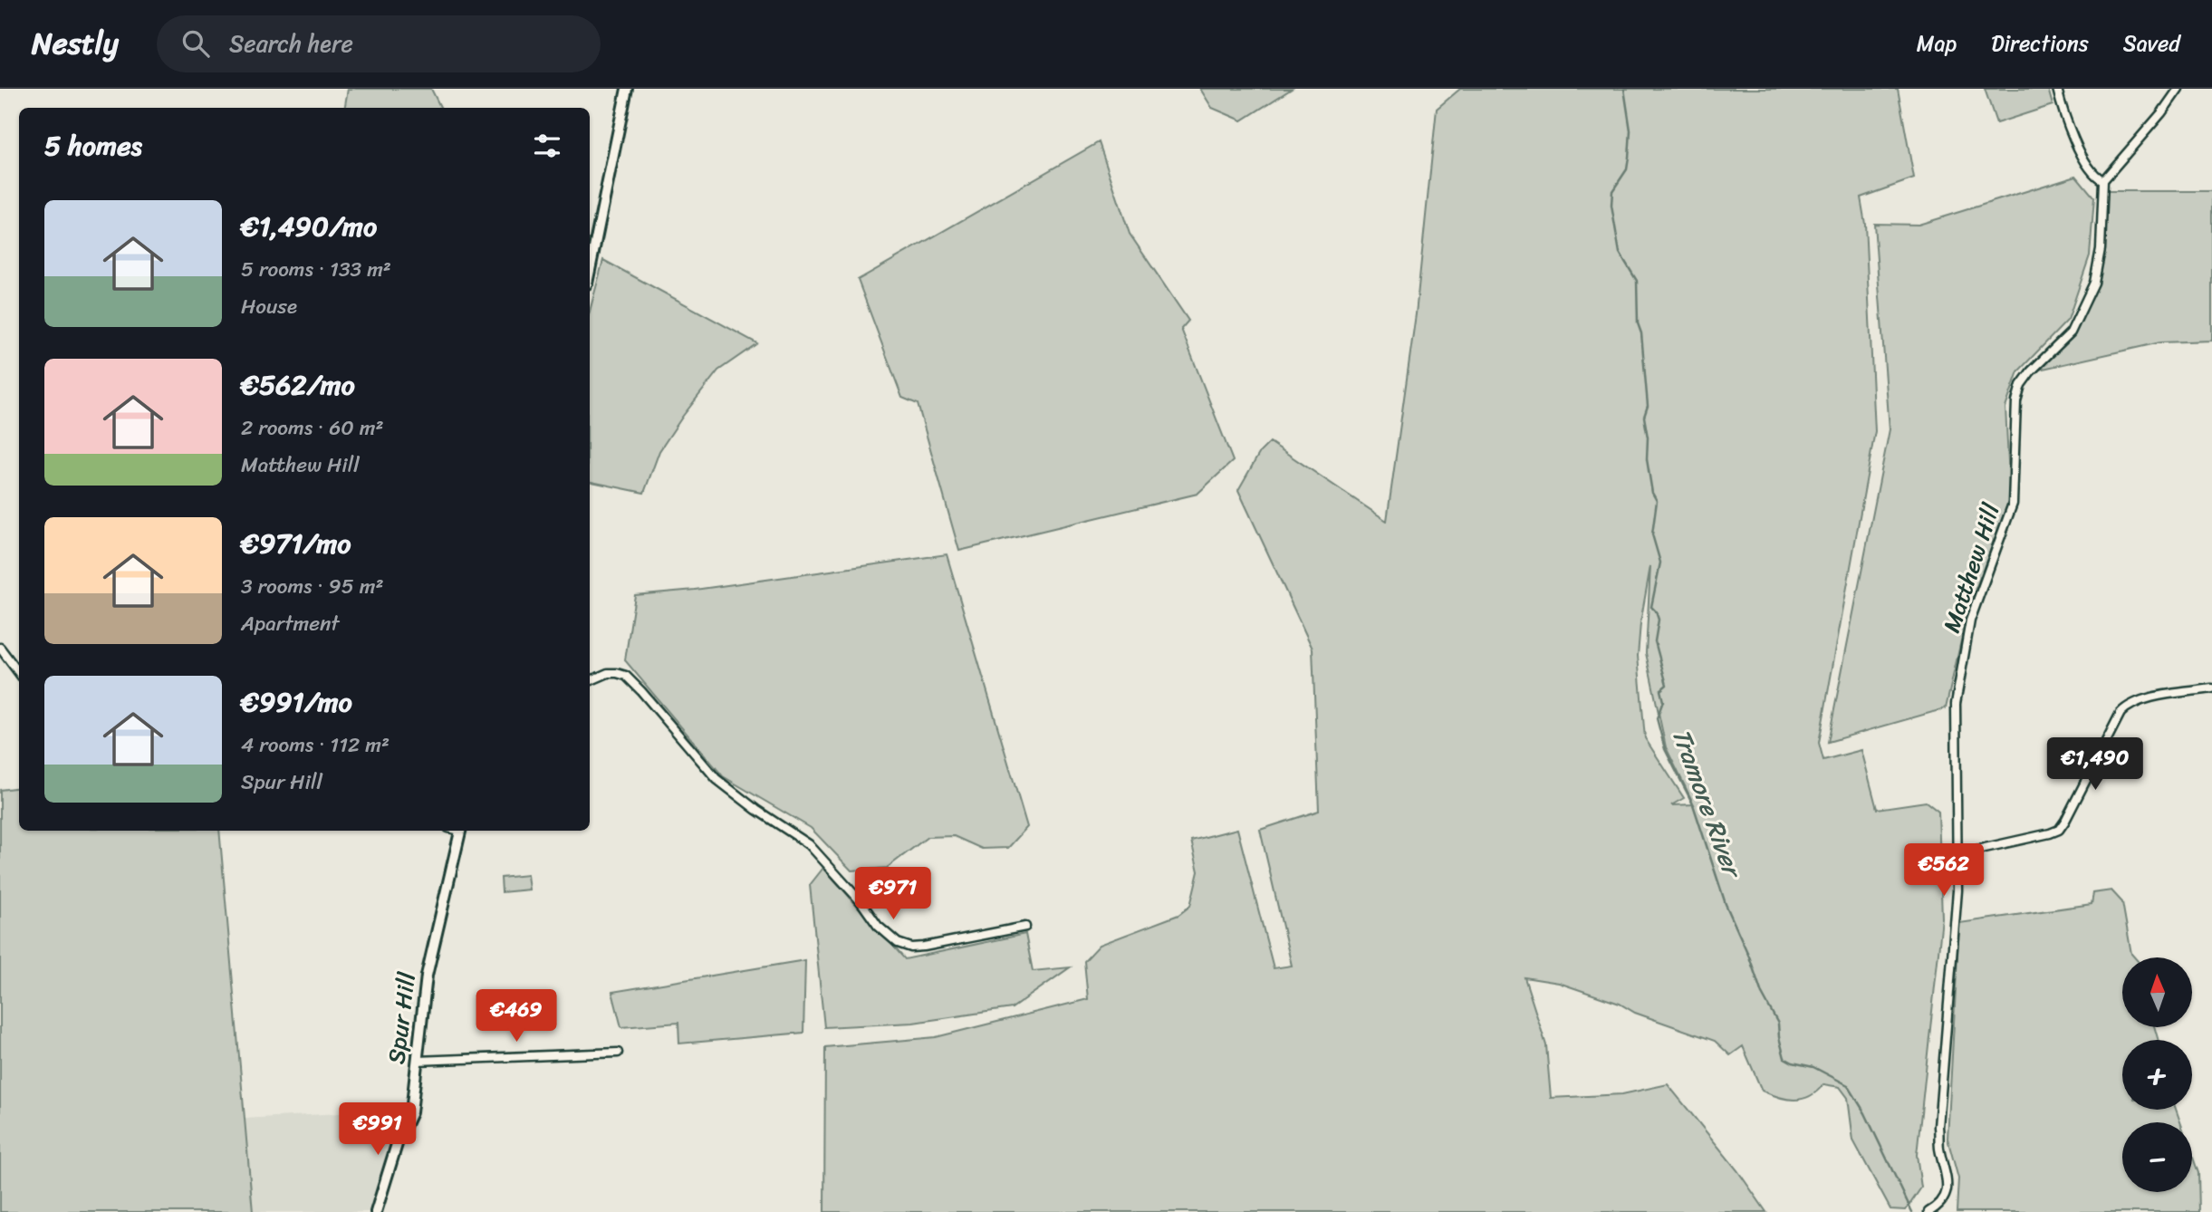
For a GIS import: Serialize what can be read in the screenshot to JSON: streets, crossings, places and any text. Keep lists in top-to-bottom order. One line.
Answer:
{"streets":{"street":["Matthew Hill","Spur Hill"]},"water":["Tramore River"],"north":"top","page":{"header":"Nestly","search":"Search here","nav":["Map","Directions","Saved"],"heading":"5 homes","list":[{"name":"€1,490/mo","note":"5 rooms · 133 m² · House"},{"name":"€562/mo","note":"2 rooms · 60 m² · Matthew Hill"},{"name":"€971/mo","note":"3 rooms · 95 m² · Apartment"},{"name":"€991/mo","note":"4 rooms · 112 m² · Spur Hill"}],"price":["€1,490","€562","€971","€469","€991"],"map_buttons":["+","−"]}}
